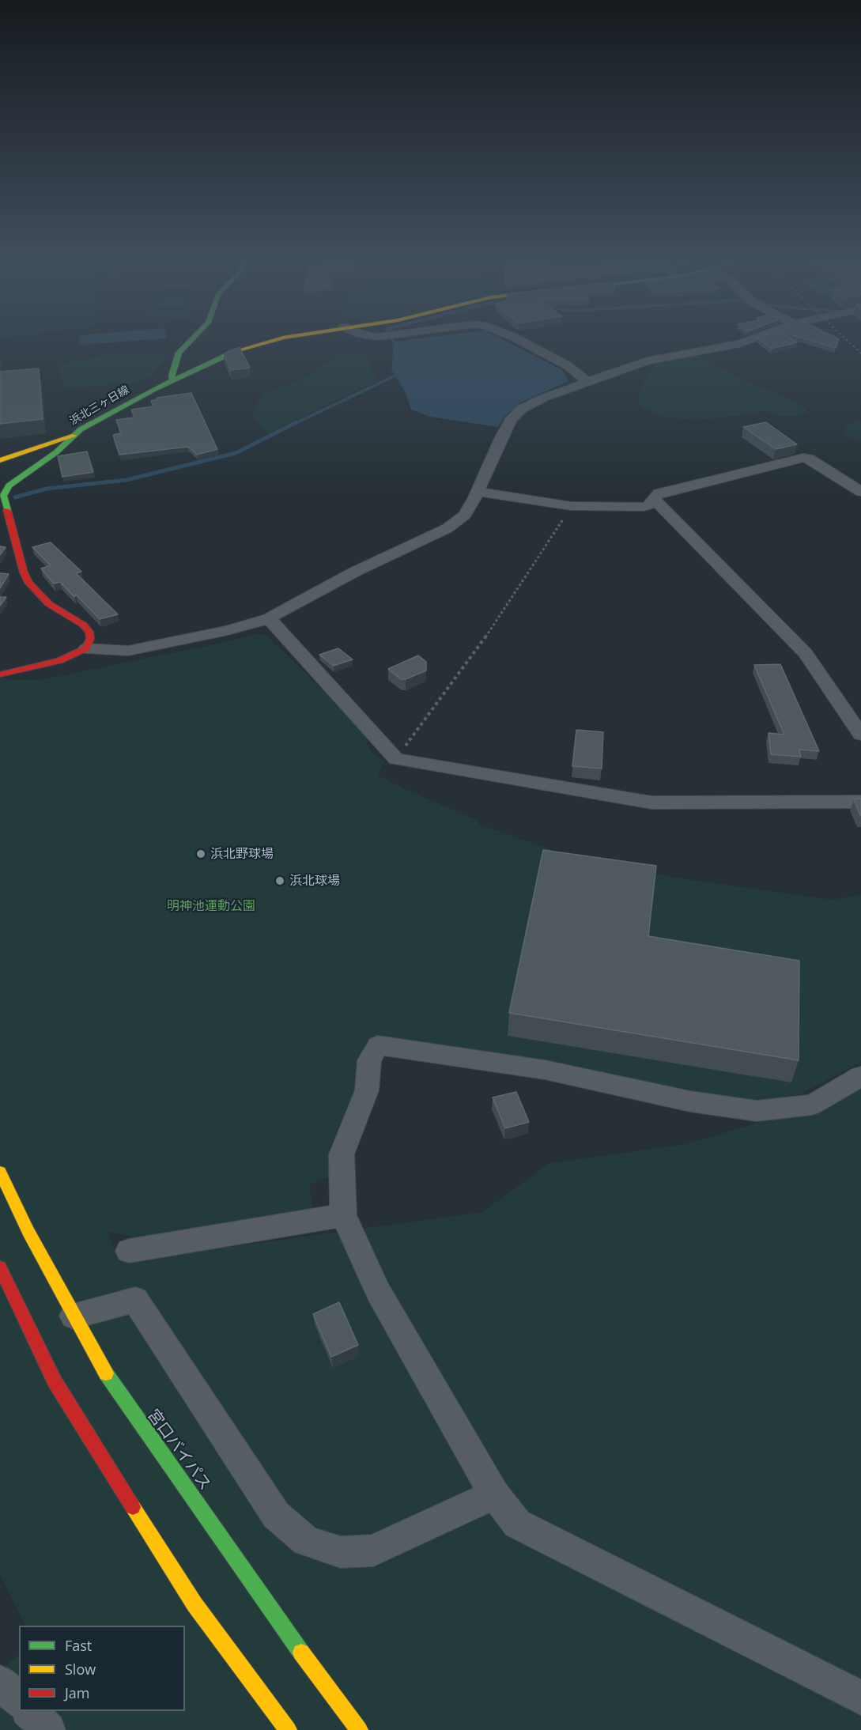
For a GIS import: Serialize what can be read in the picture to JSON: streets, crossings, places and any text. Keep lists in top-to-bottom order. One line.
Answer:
{"streets":{"main road":["浜北三ヶ日線","宮口バイパス"]},"parks":["明神池運動公園"],"places":["浜北野球場","浜北球場"],"legend":["Fast","Slow","Jam"]}
